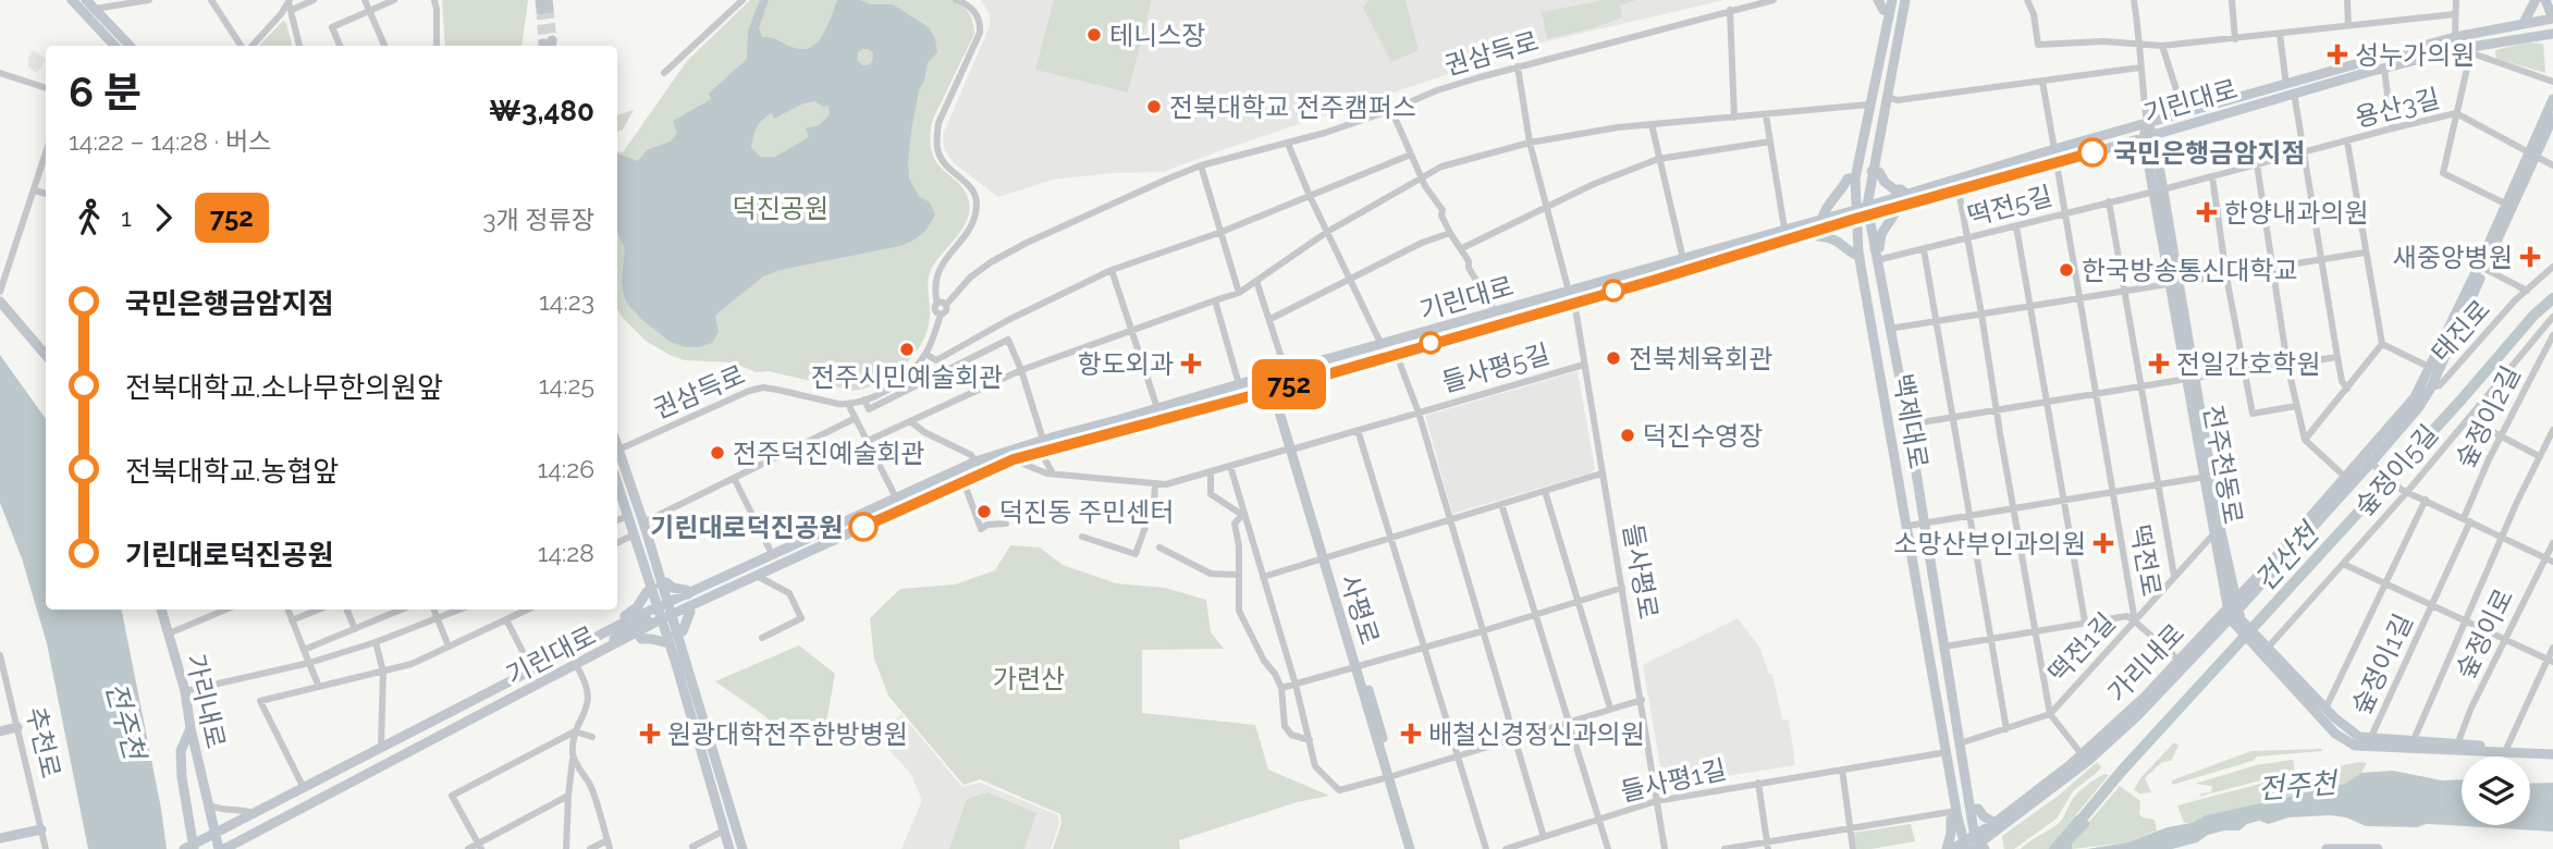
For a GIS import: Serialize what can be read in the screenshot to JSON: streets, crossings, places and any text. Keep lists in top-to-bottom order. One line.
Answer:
{"streets":{"street":["권삼득로","기린대로","용산3길","떡전5길","태진로","들사평5길","숲정이2길","백제대로","전주천동로","숲정이5길","떡전로","들사평로","사평로","숲정이로","떡전1길","가리내로","숲정이1길","추천로","들사평1길"]},"crossings":[["권삼득로","들사평로"],["기린대로","들사평5길"],["기린대로","백제대로"],["기린대로","전주천동로"],["기린대로","떡전로"],["기린대로","들사평로"],["기린대로","사평로"],["기린대로","가리내로"],["용산3길","떡전5길"],["용산3길","전주천동로"],["용산3길","가리내로"],["떡전5길","백제대로"],["떡전5길","전주천동로"],["떡전5길","떡전로"],["태진로","가리내로"],["들사평5길","들사평로"],["들사평5길","사평로"],["들사평5길","들사평1길"],["숲정이2길","숲정이1길"],["백제대로","떡전로"],["백제대로","떡전1길"],["백제대로","가리내로"],["백제대로","들사평1길"],["전주천동로","떡전로"],["전주천동로","떡전1길"],["전주천동로","가리내로"],["숲정이5길","숲정이1길"],["떡전로","떡전1길"],["떡전로","가리내로"],["들사평로","들사평1길"],["숲정이로","숲정이1길"]],"water":["건산천","전주천"],"parks":["덕진공원","가련산"],"places":{"other":["테니스장","전북대학교 전주캠퍼스","국민은행금암지점","한국방송통신대학교","전주시민예술회관","전북체육회관","덕진수영장","전주덕진예술회관","덕진동 주민센터","기린대로덕진공원"],"health":["성누가의원","한양내과의원","새중앙병원","항도외과","전일간호학원","소망산부인과의원","원광대학전주한방병원","배철신경정신과의원"]},"lines":["bus line 752"],"page":{"on_map":"752","heading":["6 분","14:22 – 14:28 · 버스","₩3,480"],"legs":["1","752","3개 정류장"],"list":[{"name":"국민은행금암지점","value":"14:23"},{"name":"전북대학교.소나무한의원앞","value":"14:25"},{"name":"전북대학교.농협앞","value":"14:26"},{"name":"기린대로덕진공원","value":"14:28"}]}}
